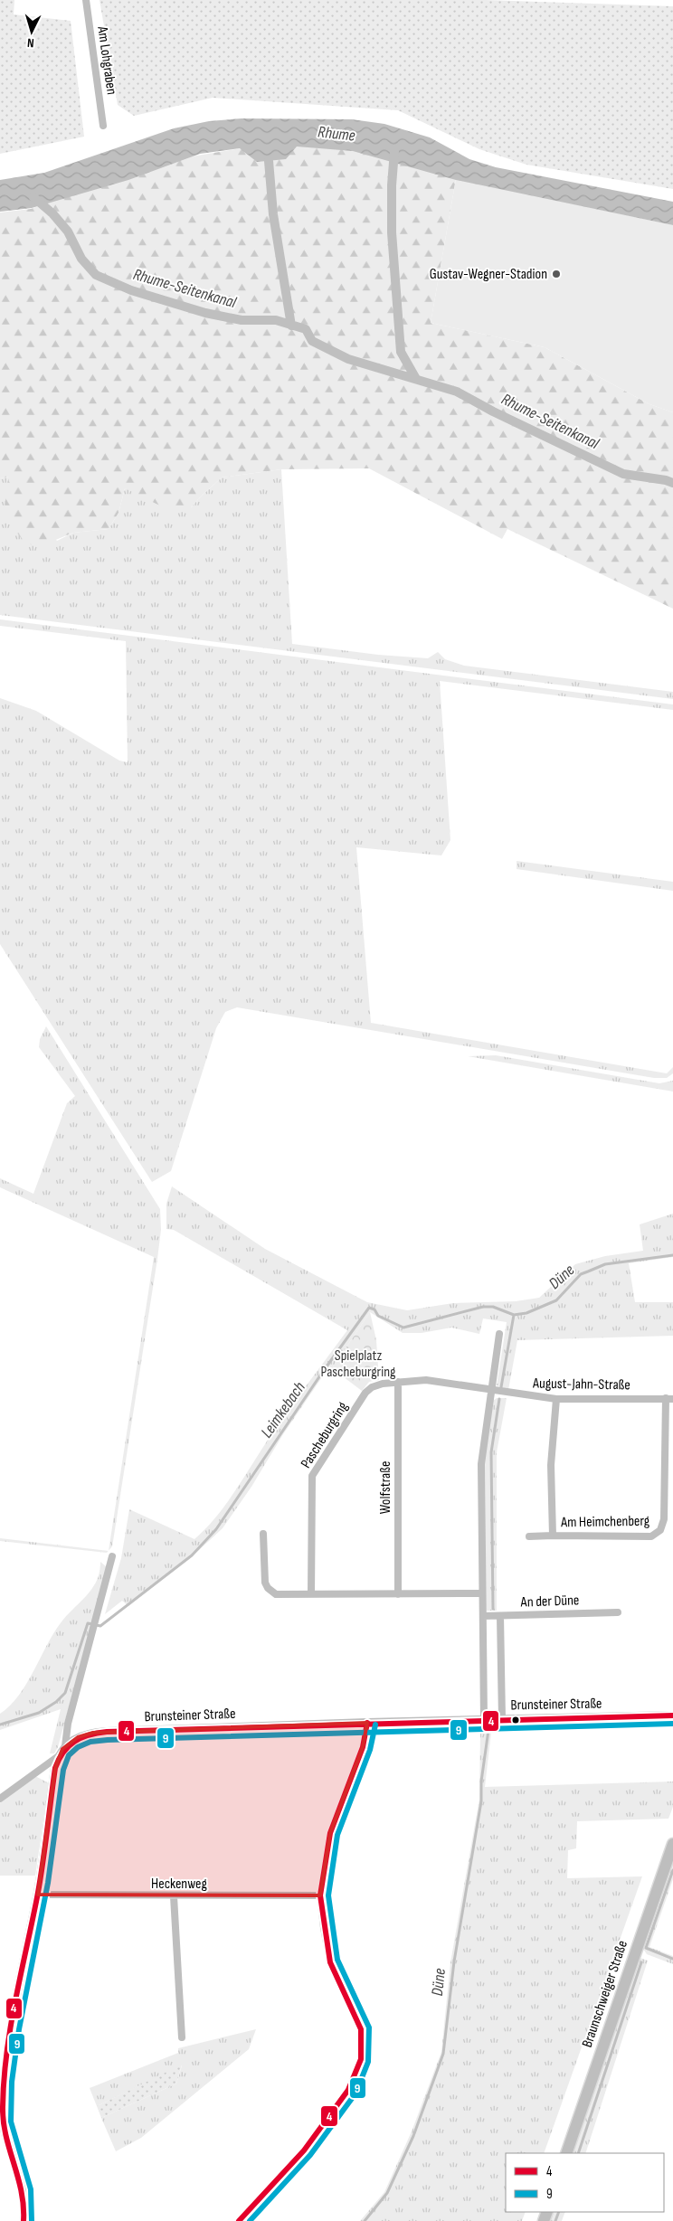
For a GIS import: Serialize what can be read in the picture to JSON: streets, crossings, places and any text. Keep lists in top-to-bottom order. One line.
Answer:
{"streets":{"main road":["Braunschweiger Straße"],"street":["Am Lohgraben","August-Jahn-Straße","Pascheburgring","Wolfstraße","Am Heimchenberg","An der Düne","Brunsteiner Straße","Heckenweg"]},"crossings":[["August-Jahn-Straße","Pascheburgring"],["August-Jahn-Straße","Am Heimchenberg"],["Pascheburgring","Wolfstraße"],["Brunsteiner Straße","Heckenweg"]],"water":["Rhume","Rhume-Seitenkanal","Düne","Leimkebach"],"parks":["Spielplatz Pascheburgring"],"places":["Gustav-Wegner-Stadion"],"lines":["transit line 4","transit line 9"],"legend":["4","9"],"north":"bottom"}
